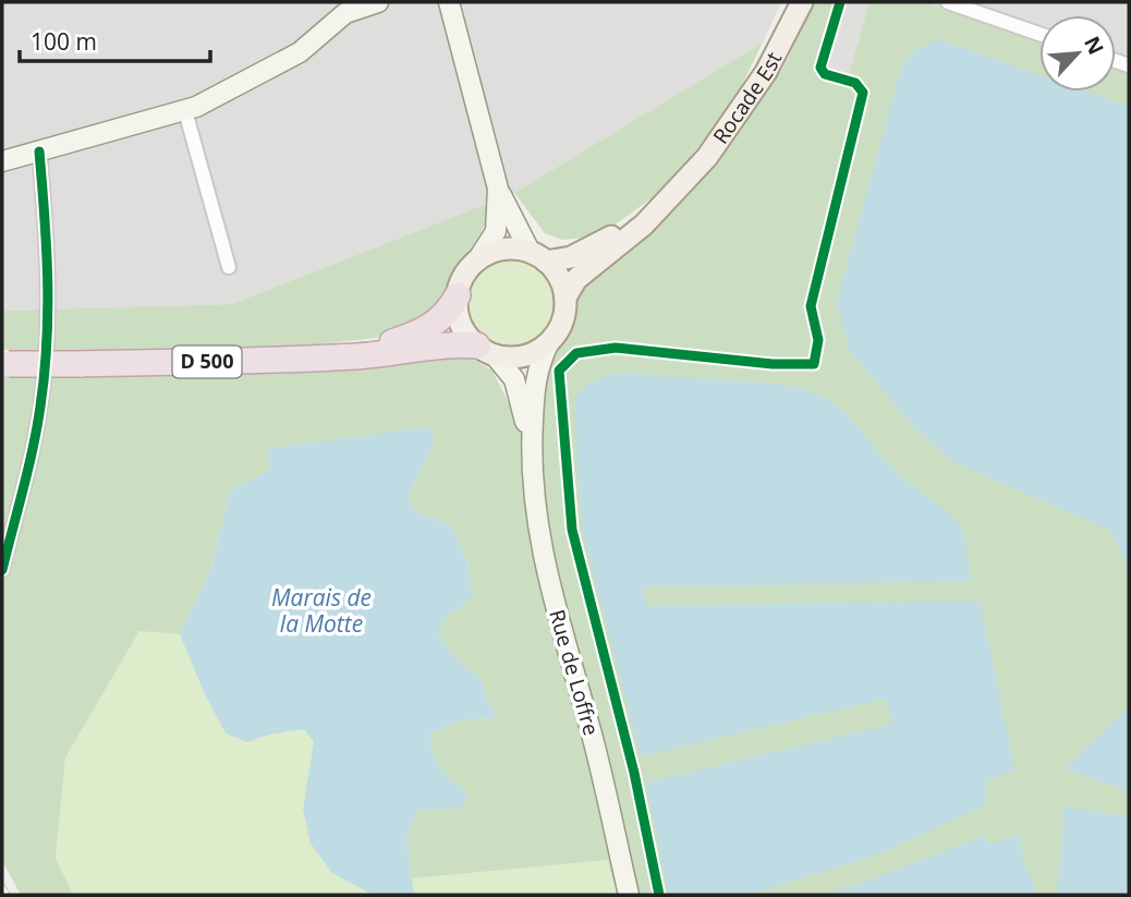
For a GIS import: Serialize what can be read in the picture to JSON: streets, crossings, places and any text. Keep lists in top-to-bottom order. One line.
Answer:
{"streets":{"highway":["D 500"],"main road":["Rocade Est"],"street":["Rue de Loffre"]},"crossings":[["D 500","Rue de Loffre"]],"water":["Marais de la Motte"],"scale_bar":"100 m","north":"top right"}
